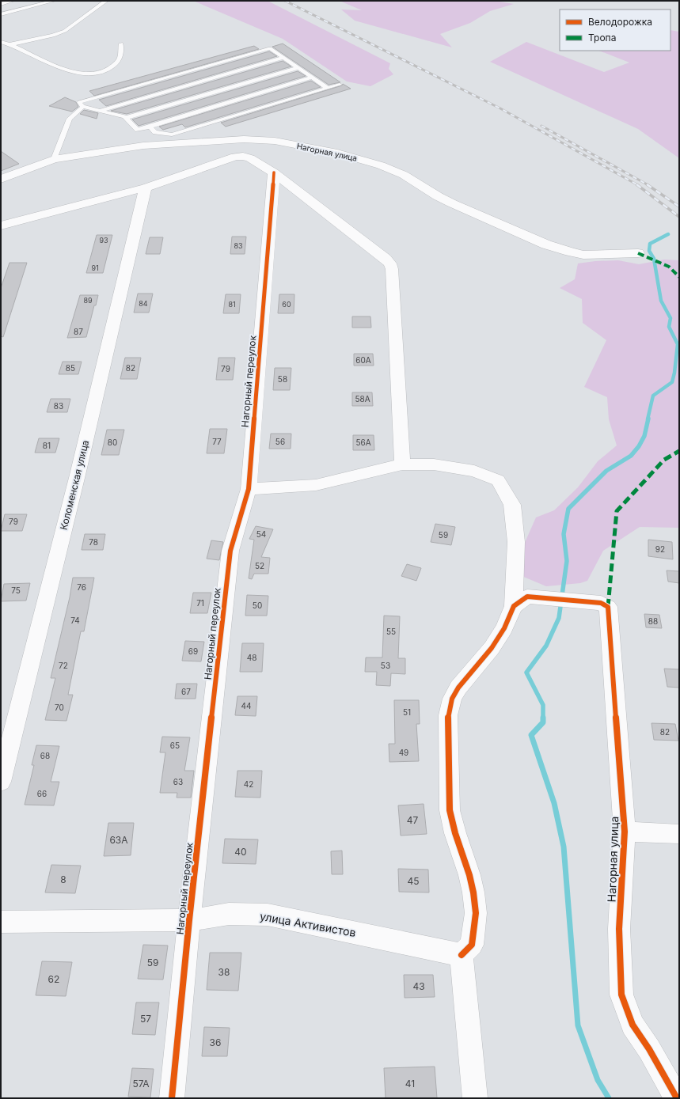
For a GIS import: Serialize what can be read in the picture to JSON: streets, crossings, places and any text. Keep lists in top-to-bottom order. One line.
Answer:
{"streets":{"street":["Нагорная улица","Нагорный переулок","Коломенская улица","улица Активистов"]},"crossings":[["Нагорный переулок","улица Активистов"]],"house_numbers":["93","83","91","89","84","81","60","87","60А","85","82","79","58","58А","83","77","56","80","56А","81","79","54","59","78","92","52","76","75","71","50","74","88","55","69","48","72","53","67","44","70","51","82","65","49","68","63","42","66","47","63А","40","8","45","59","38","62","43","57","36","57А","41"],"legend":["Велодорожка","Тропа"]}
